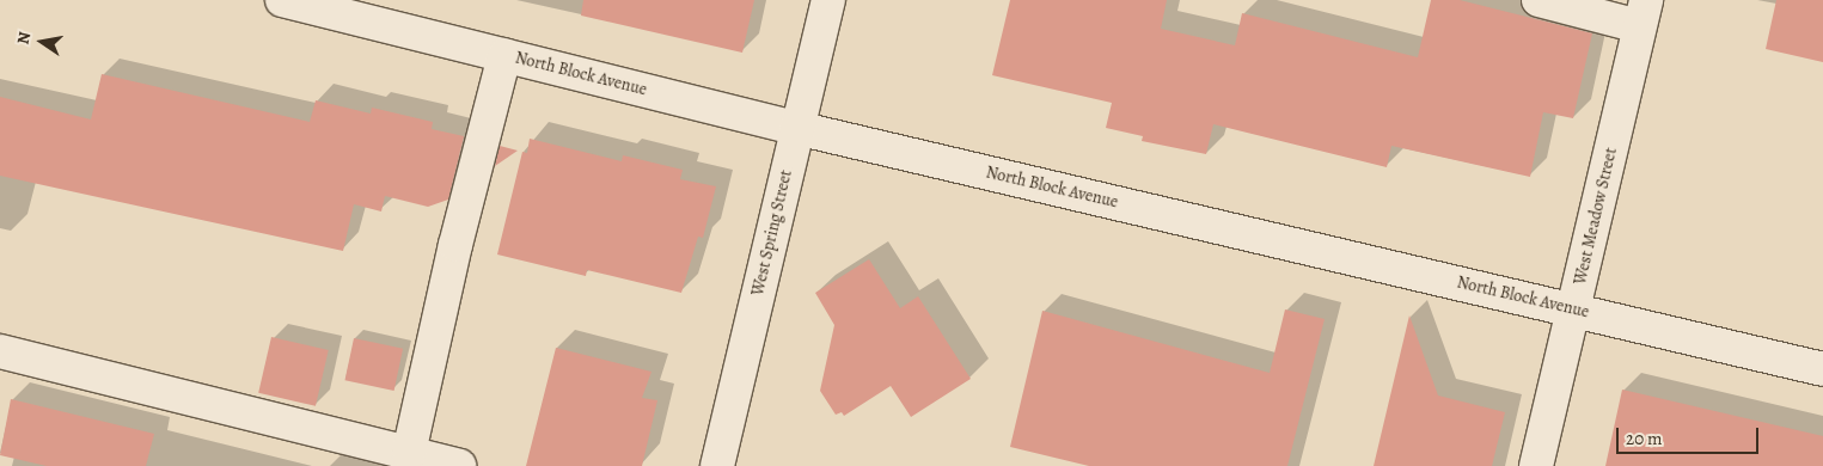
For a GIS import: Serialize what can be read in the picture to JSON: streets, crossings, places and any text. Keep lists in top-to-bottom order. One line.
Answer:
{"streets":{"street":["North Block Avenue","West Meadow Street","West Spring Street"]},"crossings":[["North Block Avenue","West Meadow Street"],["North Block Avenue","West Spring Street"]],"scale_bar":"20 m","north":"left"}
